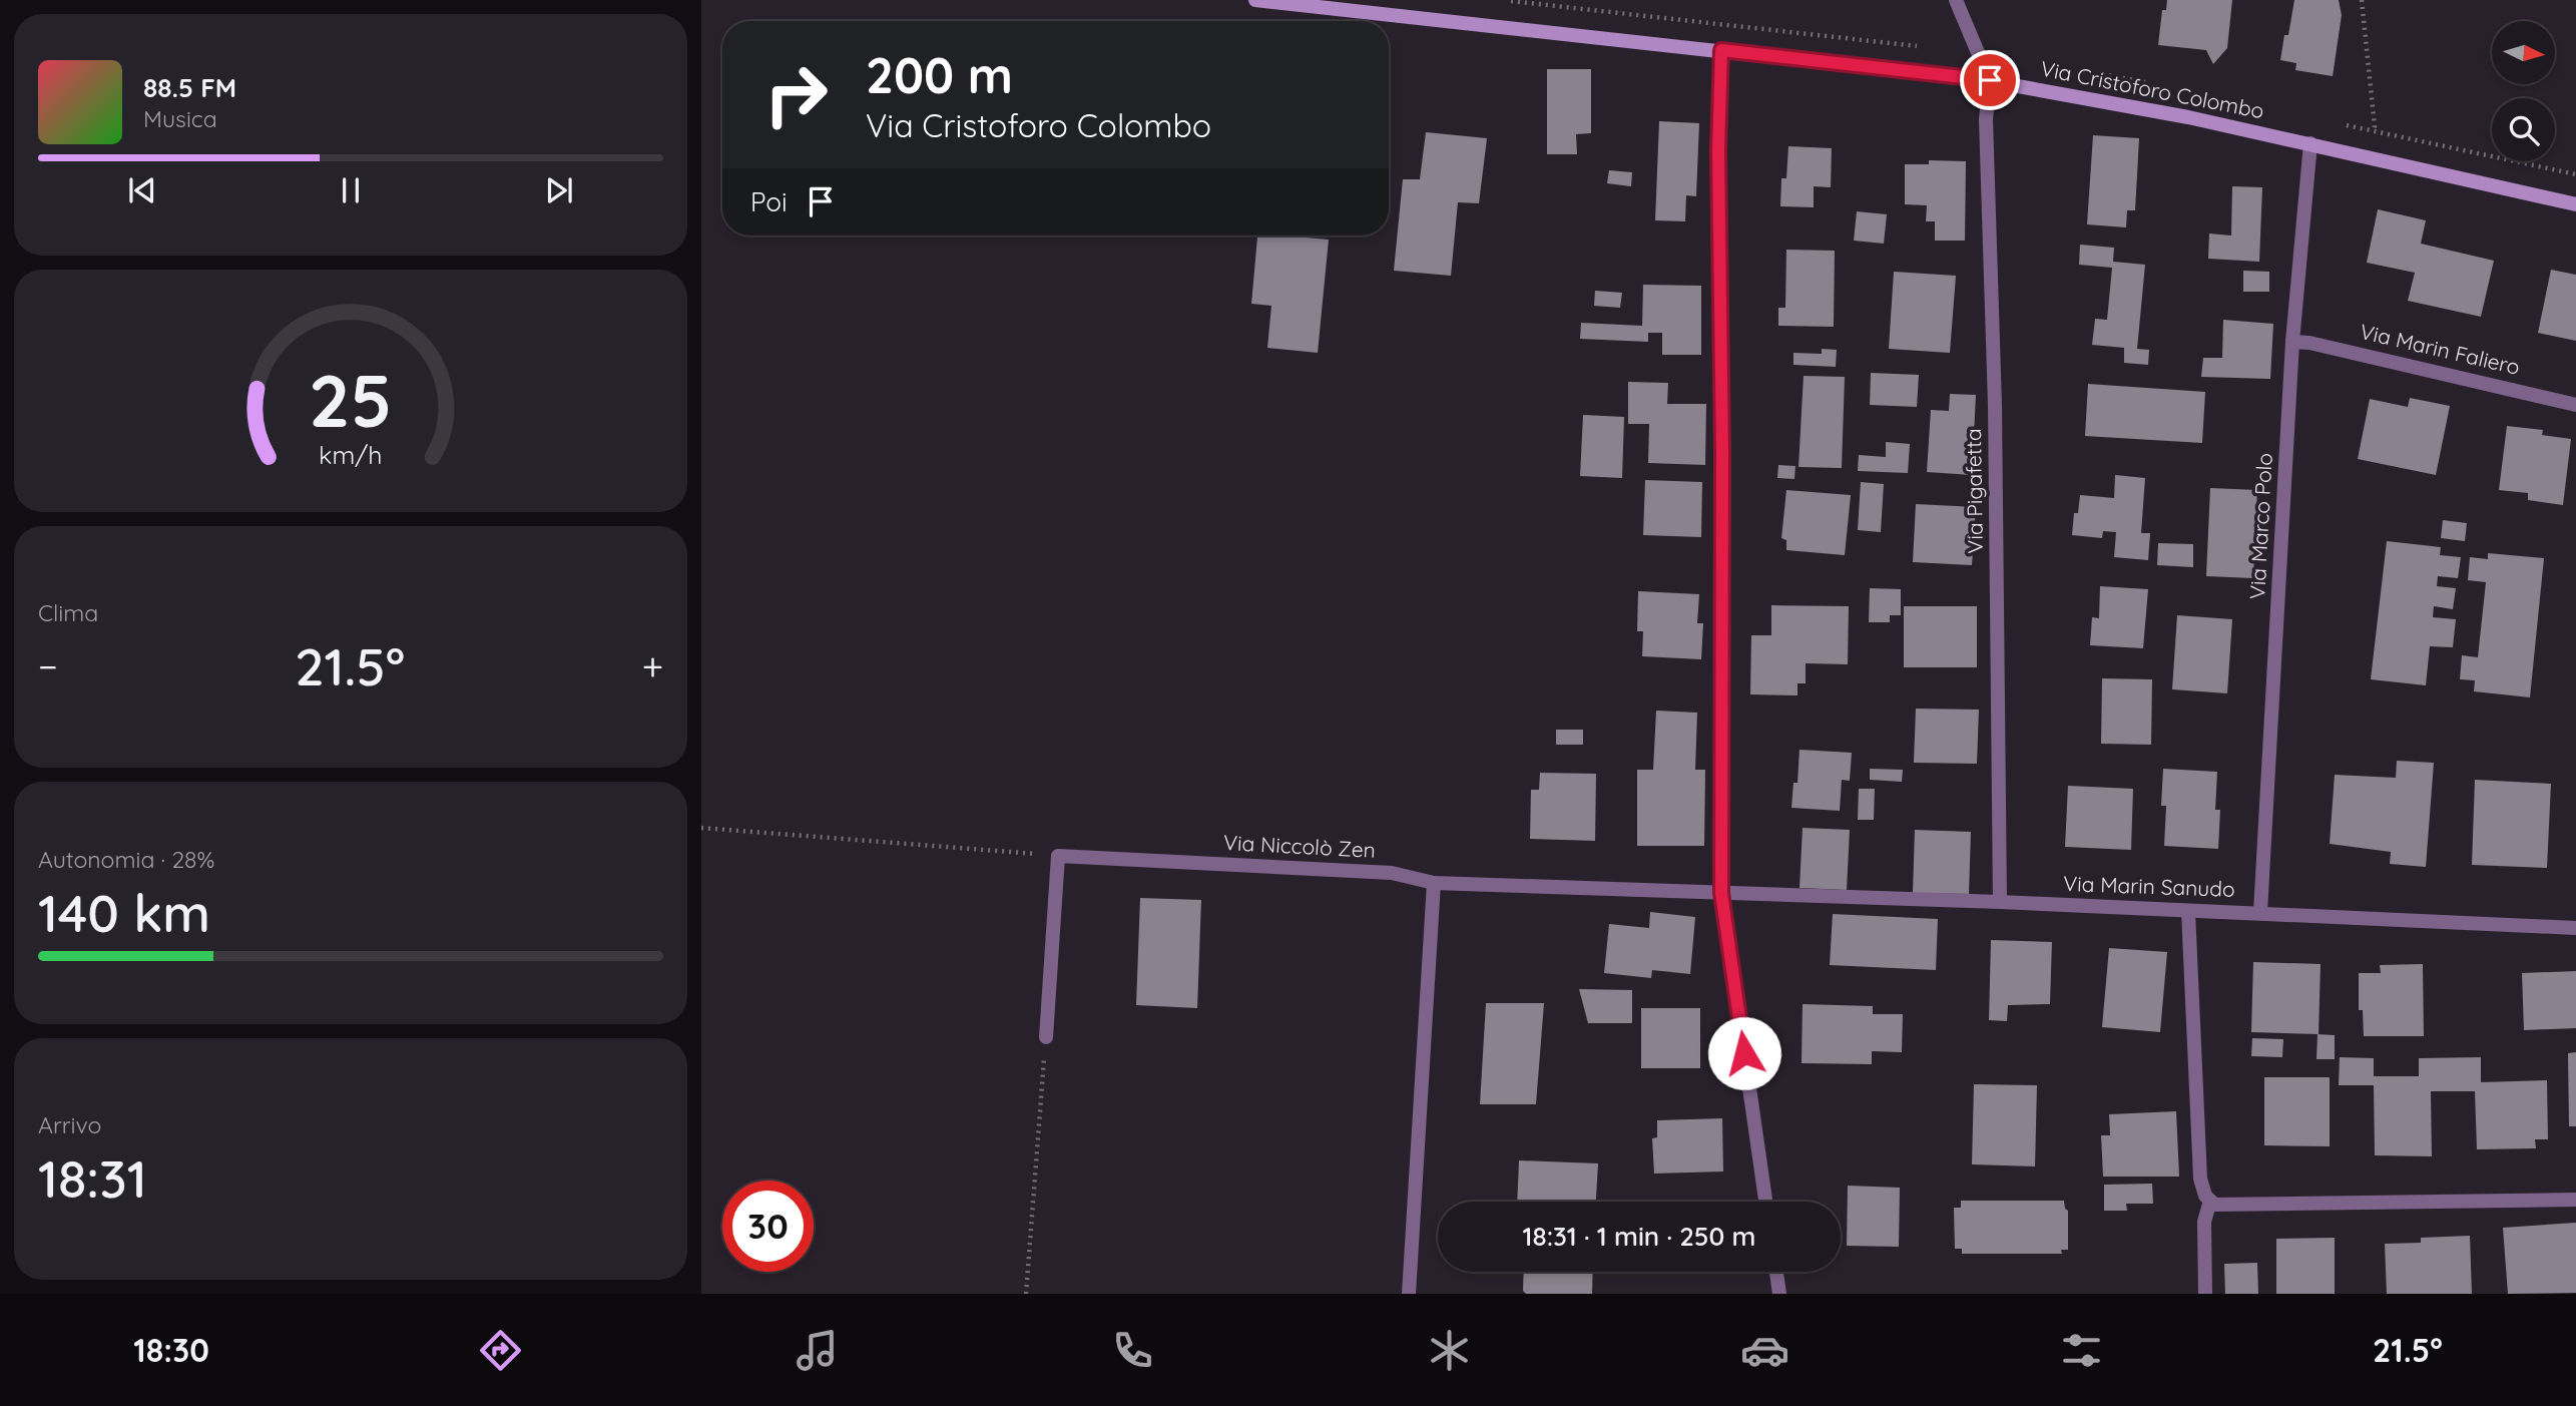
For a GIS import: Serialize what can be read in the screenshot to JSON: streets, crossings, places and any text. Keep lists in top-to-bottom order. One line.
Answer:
{"streets":{"street":["Via Cristoforo Colombo","Via Marin Faliero","Via Pigafetta","Via Marco Polo","Via Niccolò Zen","Via Marin Sanudo"]},"crossings":[["Via Cristoforo Colombo","Via Pigafetta"],["Via Cristoforo Colombo","Via Marco Polo"],["Via Marin Faliero","Via Marco Polo"],["Via Pigafetta","Via Marin Sanudo"],["Via Marco Polo","Via Marin Sanudo"],["Via Niccolò Zen","Via Marin Sanudo"]],"north":"right","page":{"turn":["200 m","Via Cristoforo Colombo"],"song":["88.5 FM","Musica"],"then":"Poi","tile":["Clima",["Autonomia · 28%","140 km"],["Arrivo","18:31"]],"heat":["−","21.5°","+"],"limit":"30","trip":"18:31 · 1 min · 250 m","tabs":["18:30","21.5°"],"gauge":["25","km/h"]}}
